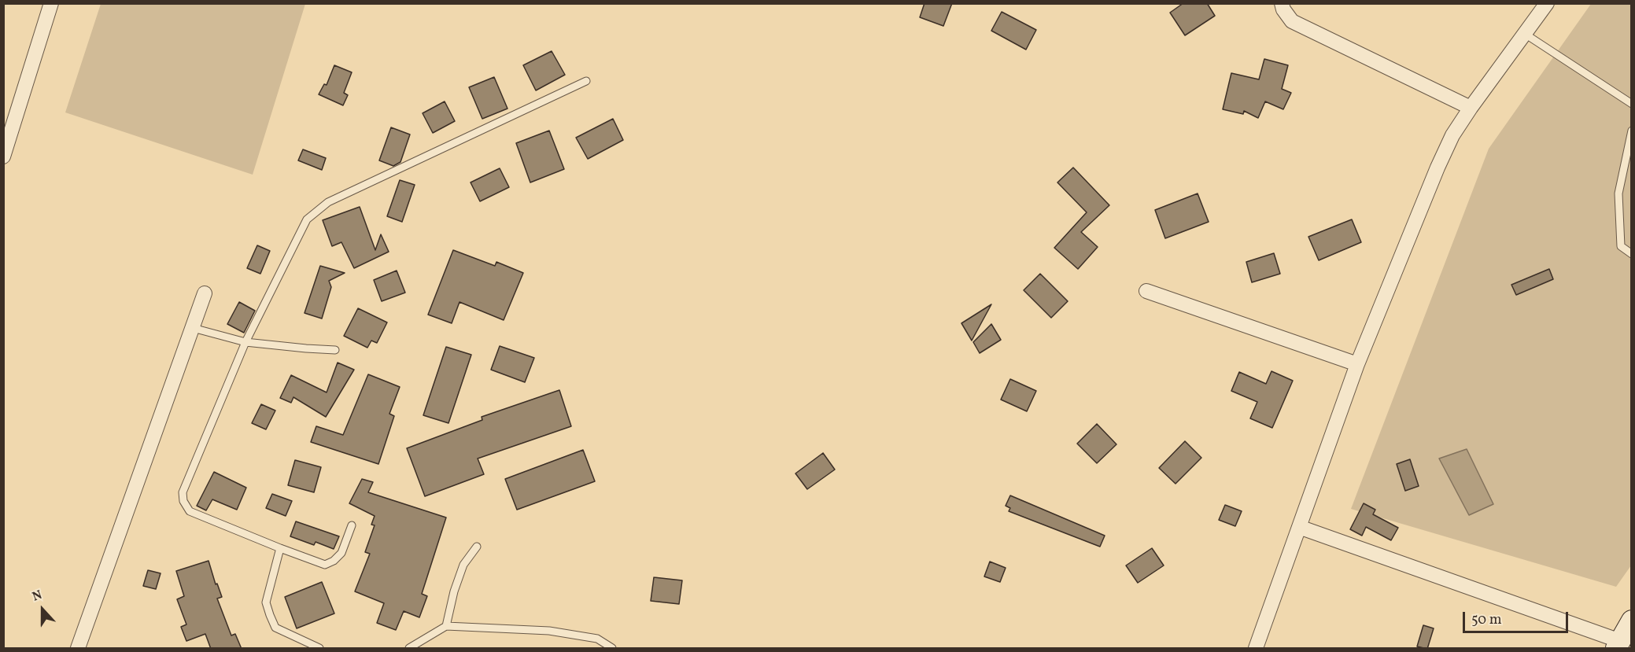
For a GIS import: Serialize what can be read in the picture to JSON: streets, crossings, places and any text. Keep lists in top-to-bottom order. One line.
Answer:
{"scale_bar":"50 m","north":"top"}
